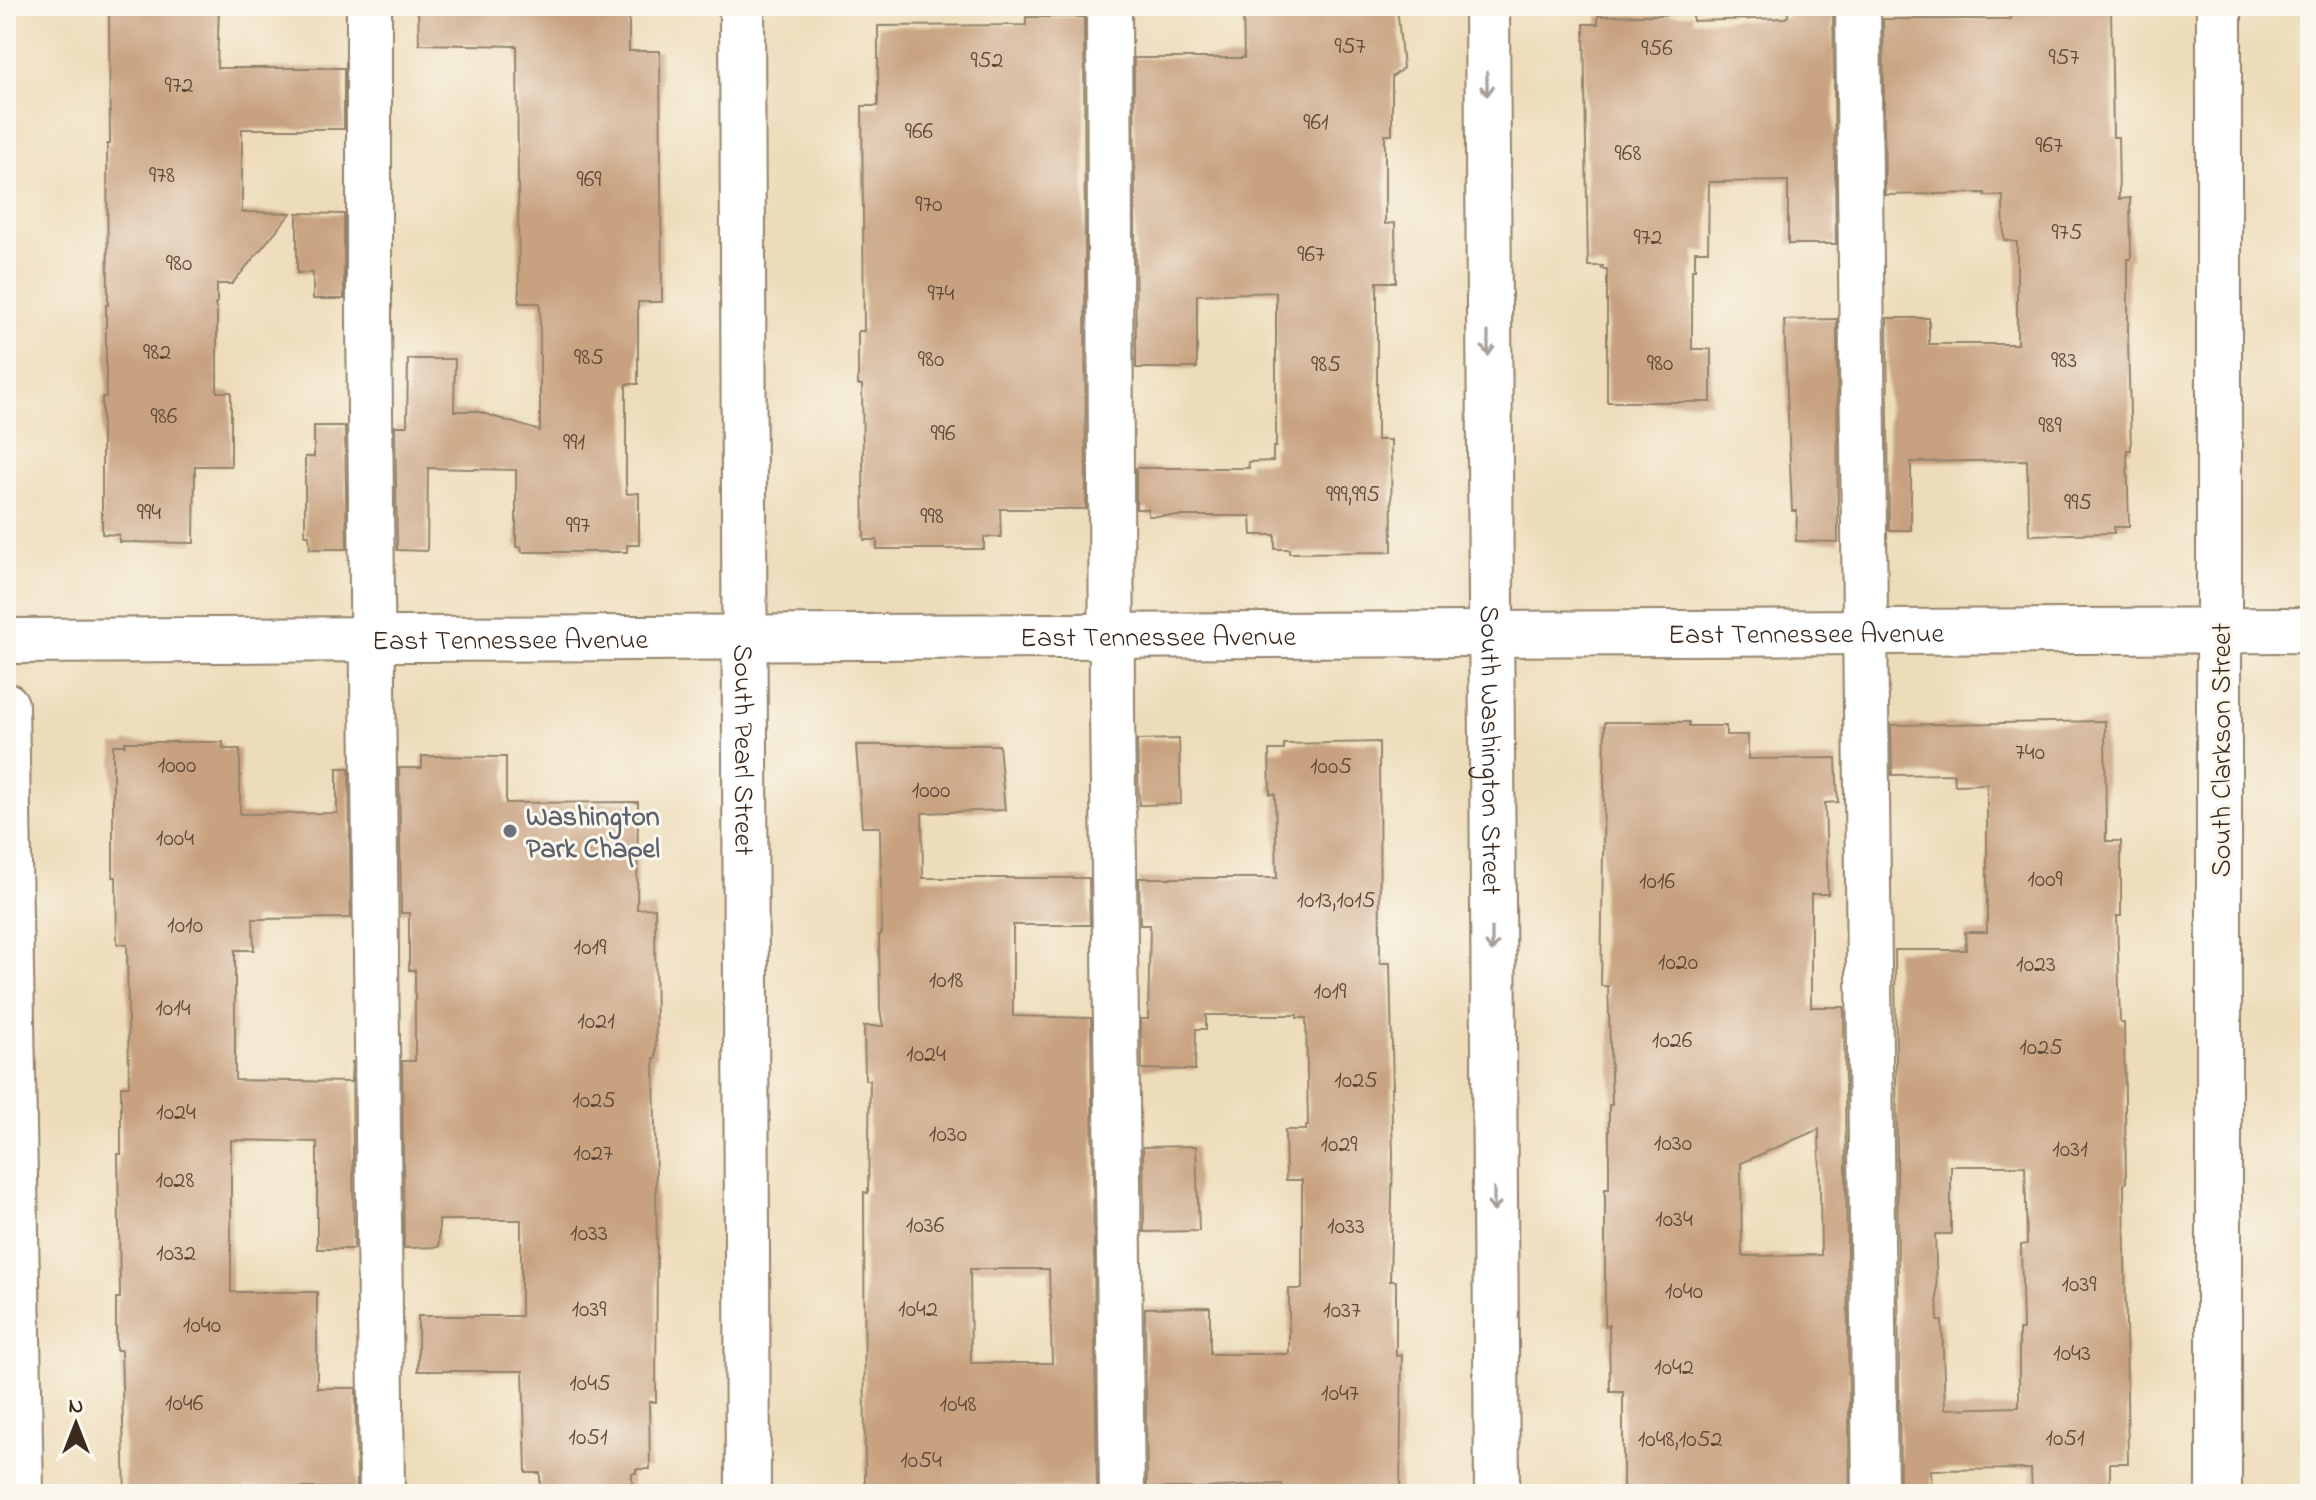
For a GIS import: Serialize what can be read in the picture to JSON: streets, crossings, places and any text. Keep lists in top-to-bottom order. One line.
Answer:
{"streets":{"street":["East Tennessee Avenue","South Pearl Street","South Washington Street","South Clarkson Street"]},"crossings":[["East Tennessee Avenue","South Pearl Street"],["East Tennessee Avenue","South Washington Street"],["East Tennessee Avenue","South Clarkson Street"]],"places":["Washington Park Chapel"],"house_numbers":["957","956","957","952","972","961","966","967","968","978","969","970","975","972","967","980","974","982","985","980","983","980","985","986","989","996","991","999,995","995","994","998","997","740","1000","1005","1000","1004","1009","1016","1013,1015","1010","1019","1020","1023","1018","1019","1014","1021","1026","1025","1024","1025","1025","1024","1030","1030","1029","1031","1027","1028","1034","1036","1033","1033","1032","1039","1040","1039","1042","1037","1040","1043","1042","1045","1047","1046","1048","1051","1051","1048,1052","1054"],"north":"top"}
